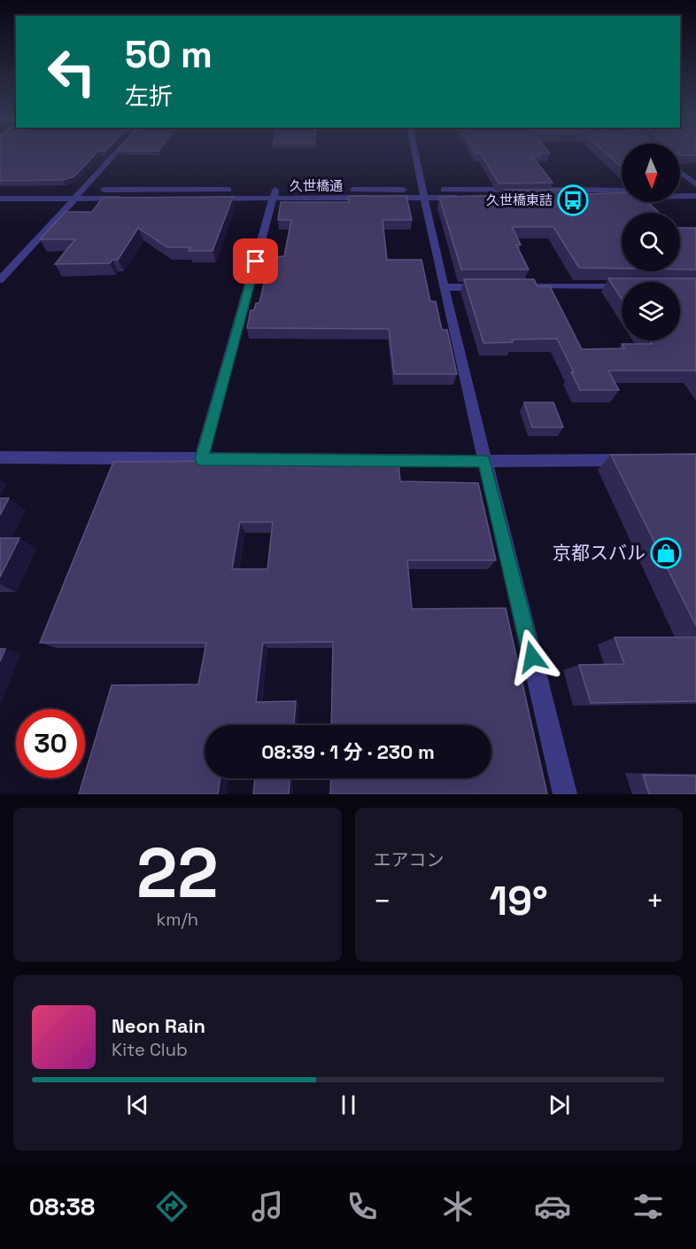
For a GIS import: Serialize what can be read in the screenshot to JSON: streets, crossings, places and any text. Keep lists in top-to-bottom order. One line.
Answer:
{"streets":{"street":["久世橋通"]},"places":{"bus stop":["久世橋東詰"],"shop":["京都スバル"]},"north":"bottom","page":{"turn":["50 m","左折"],"limit":"30","trip":"08:39 · 1 分 · 230 m","tile":[["22","km/h"],"エアコン"],"heat":["−","19°","+"],"song":["Neon Rain","Kite Club"],"tabs":"08:38"}}
